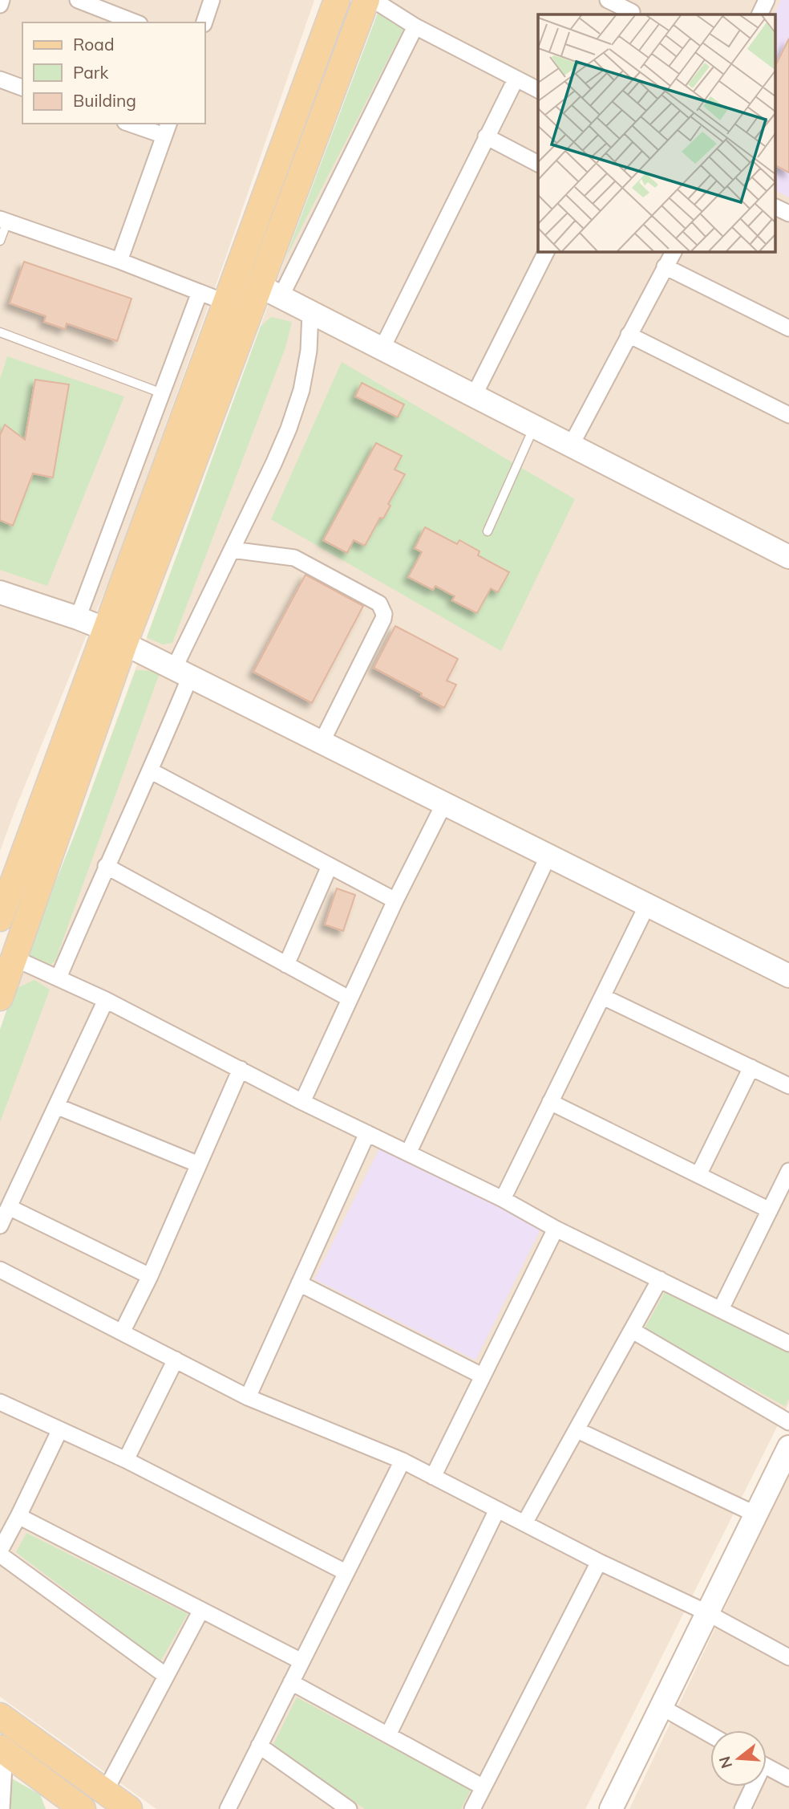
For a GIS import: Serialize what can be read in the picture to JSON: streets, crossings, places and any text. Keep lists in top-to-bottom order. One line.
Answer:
{"legend":["Road","Park","Building"],"north":"left"}
